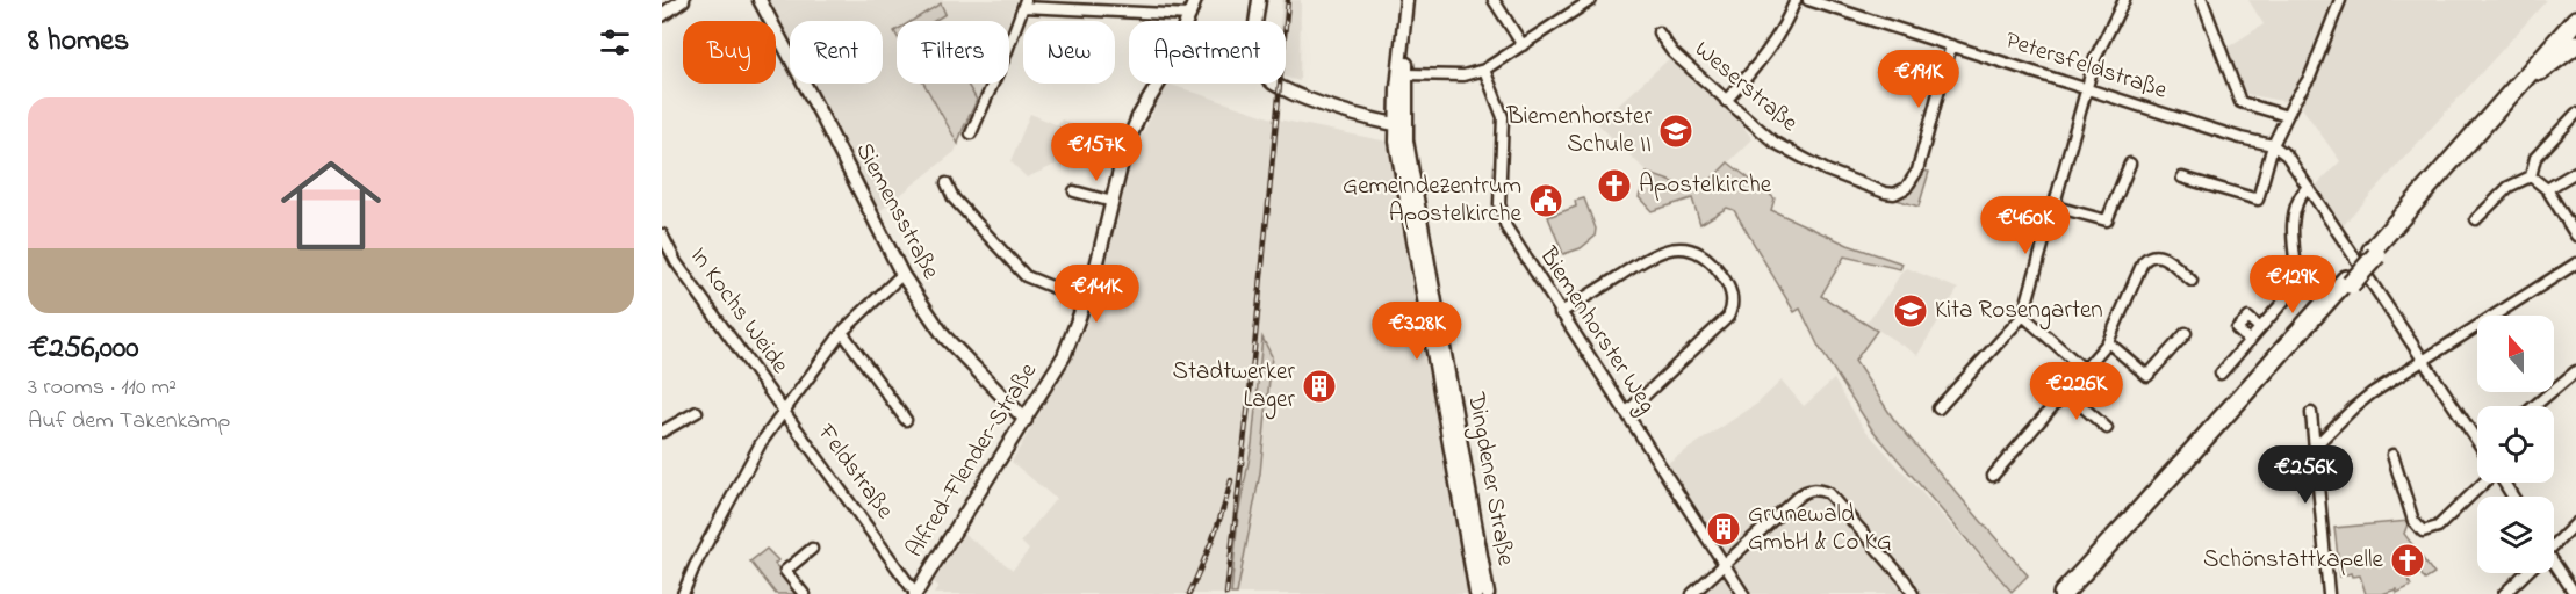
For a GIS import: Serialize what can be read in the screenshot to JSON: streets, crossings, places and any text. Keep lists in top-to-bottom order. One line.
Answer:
{"streets":{"main road":["Siemensstraße","Alfred-Flender-Straße","Dingdener Straße"],"street":["Petersfeldstraße","Weserstraße","In Kochs Weide","Biemenhorster Weg","Feldstraße"]},"crossings":[["Petersfeldstraße","Weserstraße"],["Siemensstraße","Alfred-Flender-Straße"],["In Kochs Weide","Feldstraße"],["Alfred-Flender-Straße","Feldstraße"]],"places":{"school or university":["Biemenhorster Schule II","Kita Rosengarten"],"church":["Apostelkirche","Schönstattkapelle"],"public building":["Gemeindezentrum Apostelkirche"],"building":["Stadtwerker Lager","Grunewald GmbH & Co KG"]},"north":"top","page":{"heading":"8 homes","chip":["Buy","Rent","Filters","New","Apartment"],"price":["€191K","€157K","€460K","€129K","€141K","€328K","€226K","€256K"],"list":[{"name":"€256,000","note":"3 rooms · 110 m² · Auf dem Takenkamp"}]}}
